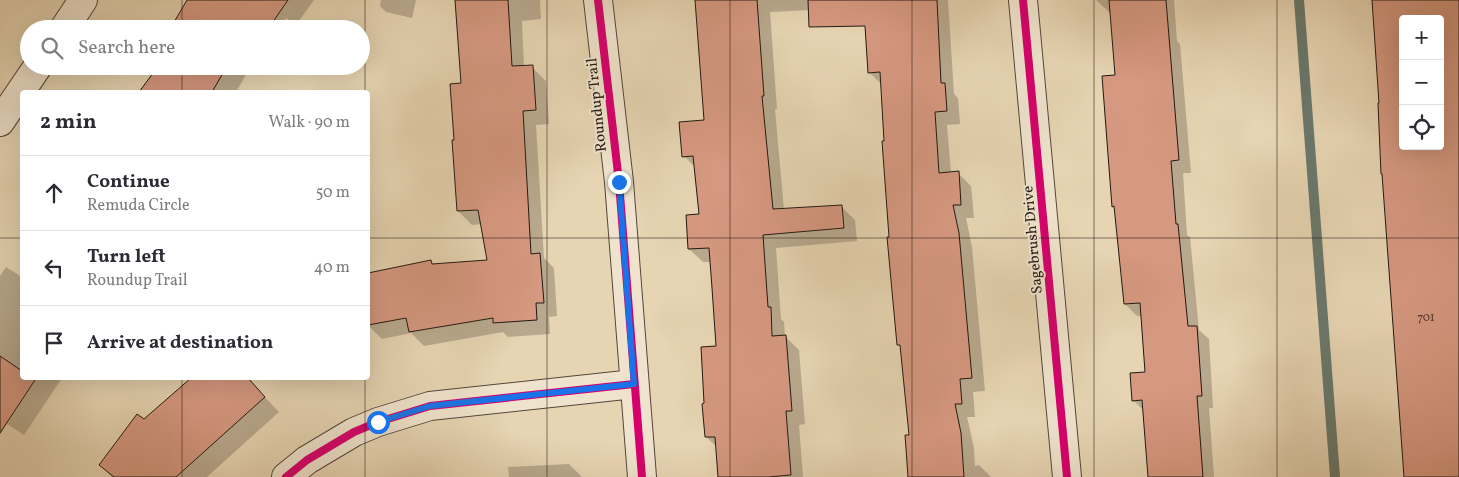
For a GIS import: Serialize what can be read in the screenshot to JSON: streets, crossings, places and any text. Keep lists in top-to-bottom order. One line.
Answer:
{"streets":{"street":["Roundup Trail","Sagebrush Drive"]},"house_numbers":["701"],"page":{"map_buttons":["+","−"],"search":"Search here","heading":["2 min","Walk · 90 m"],"list":[["Continue","Remuda Circle","50 m"],["Turn left","Roundup Trail","40 m"],"Arrive at destination"]}}
